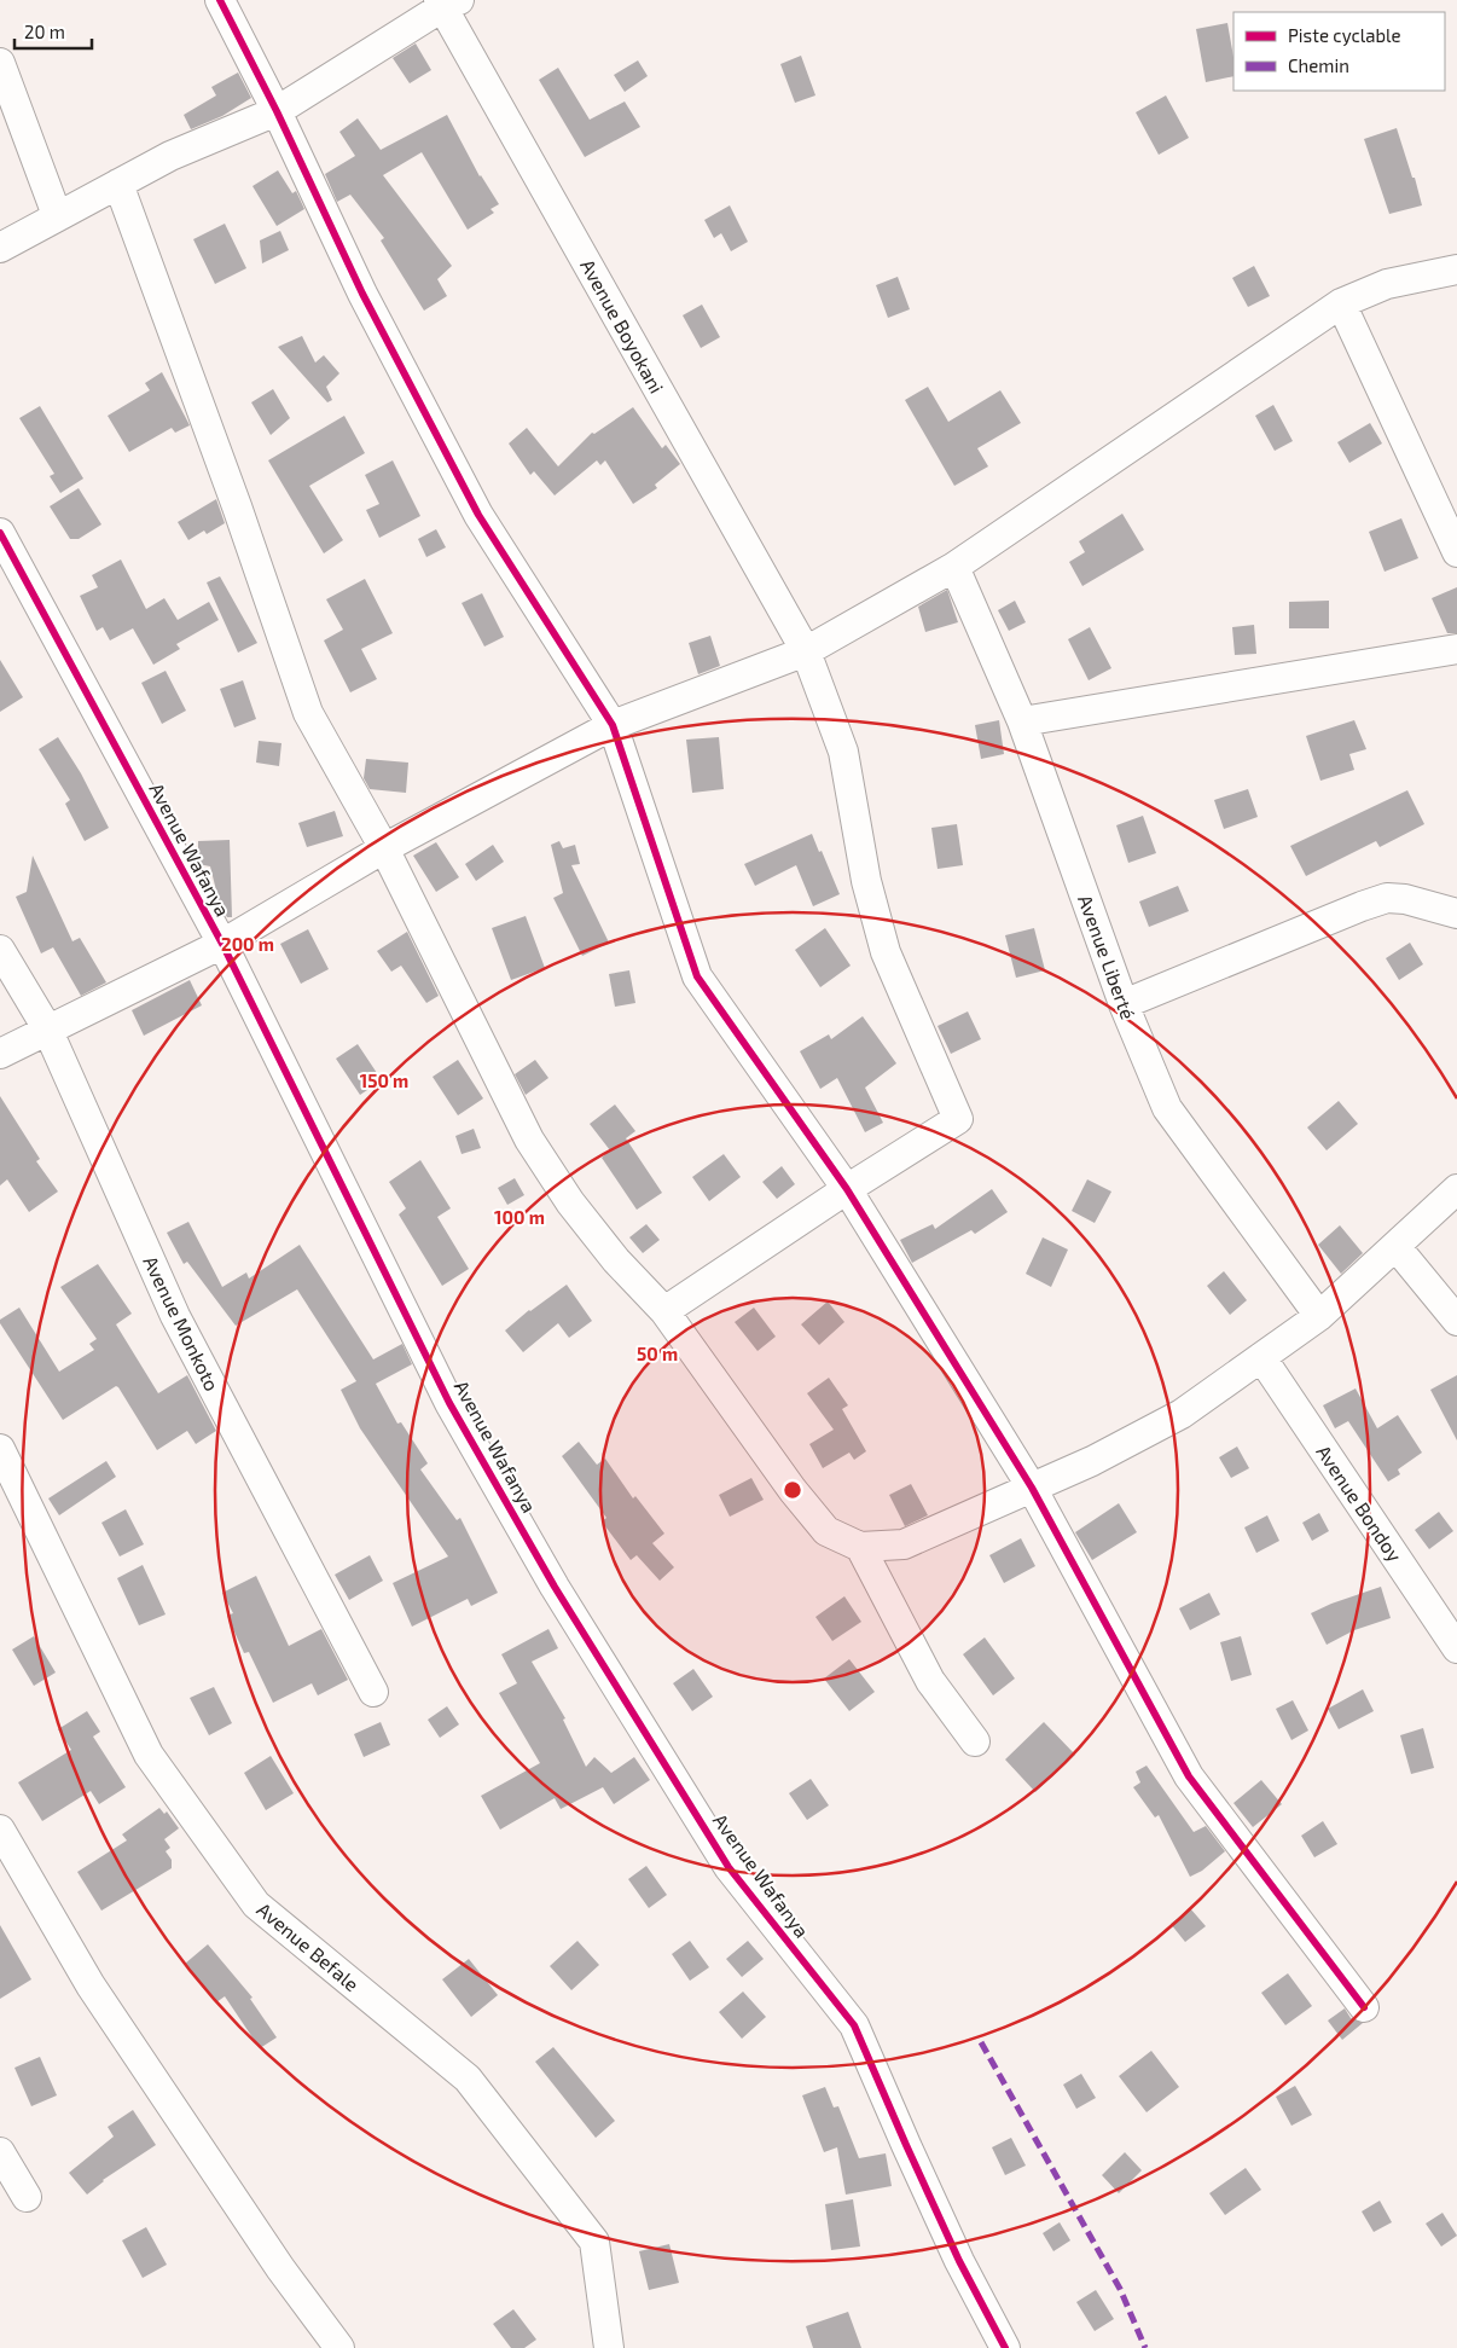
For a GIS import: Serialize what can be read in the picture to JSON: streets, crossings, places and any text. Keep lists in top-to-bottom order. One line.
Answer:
{"streets":{"street":["Avenue Boyokani","Avenue Wafanya","Avenue Liberté","Avenue Monkoto","Avenue Bondoy","Avenue Befale"]},"legend":["Piste cyclable","Chemin"],"scale_bar":"20 m","rings":["200 m","150 m","100 m","50 m"]}
